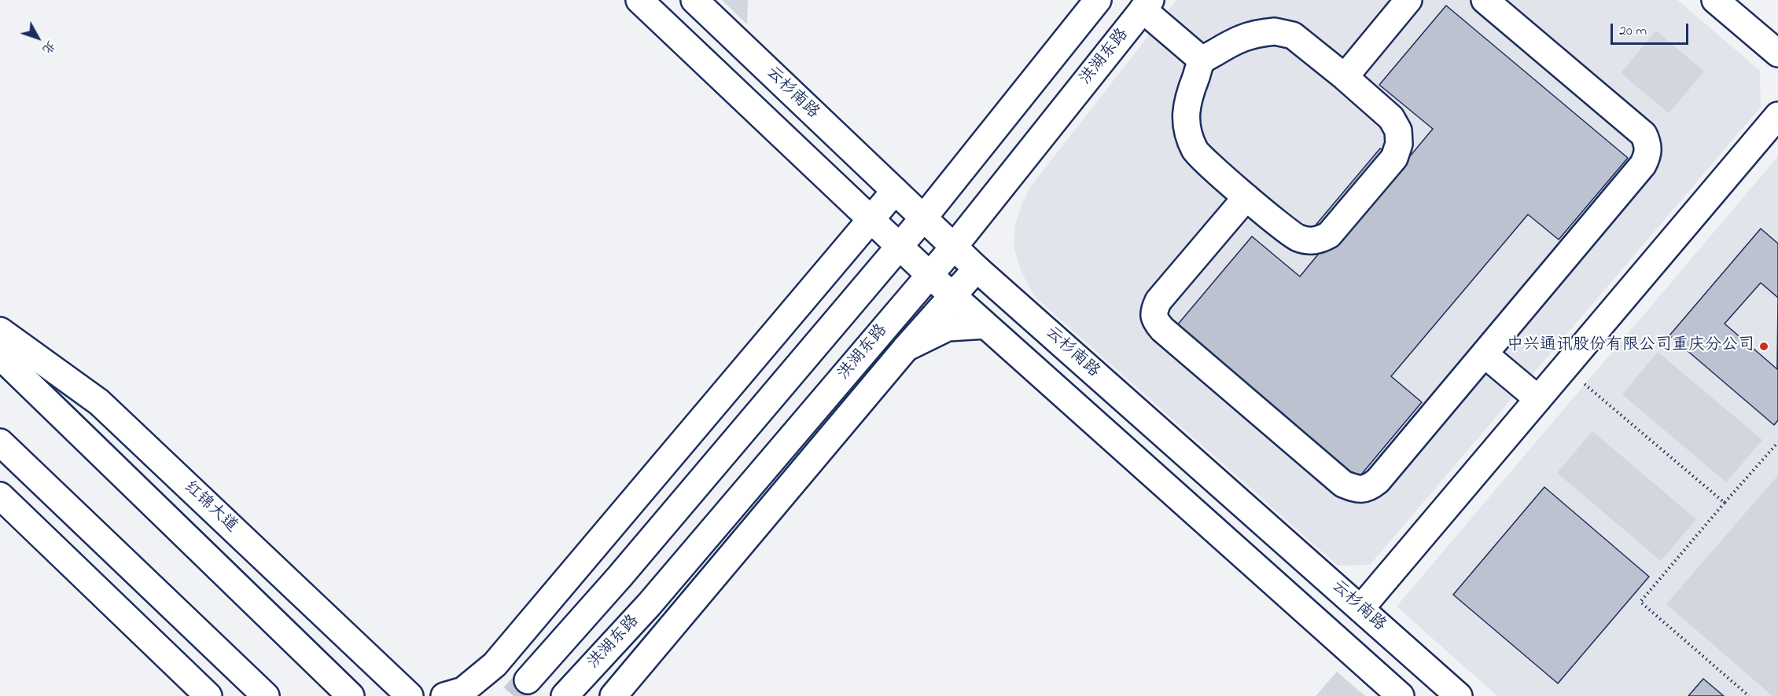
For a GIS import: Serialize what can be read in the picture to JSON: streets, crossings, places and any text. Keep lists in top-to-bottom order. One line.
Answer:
{"streets":{"main road":["洪湖东路","云杉南路","红锦大道"]},"crossings":[["洪湖东路","云杉南路"]],"places":["中兴通讯股份有限公司重庆分公司"],"scale_bar":"20 m","north":"bottom right"}
